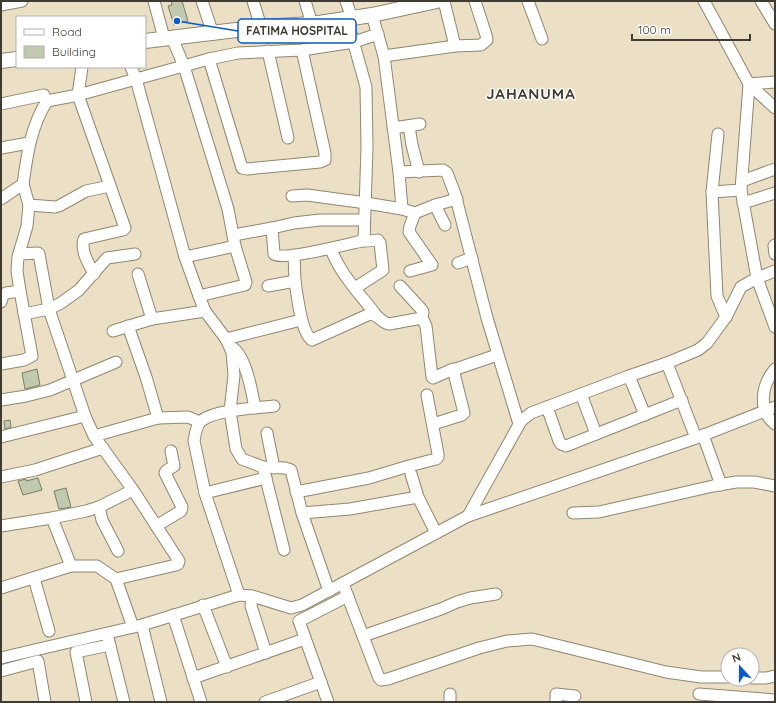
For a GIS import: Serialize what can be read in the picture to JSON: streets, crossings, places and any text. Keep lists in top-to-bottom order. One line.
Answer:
{"districts":["JAHANUMA"],"places":["FATIMA HOSPITAL"],"legend":["Road","Building"],"scale_bar":"100 m","north":"top"}
